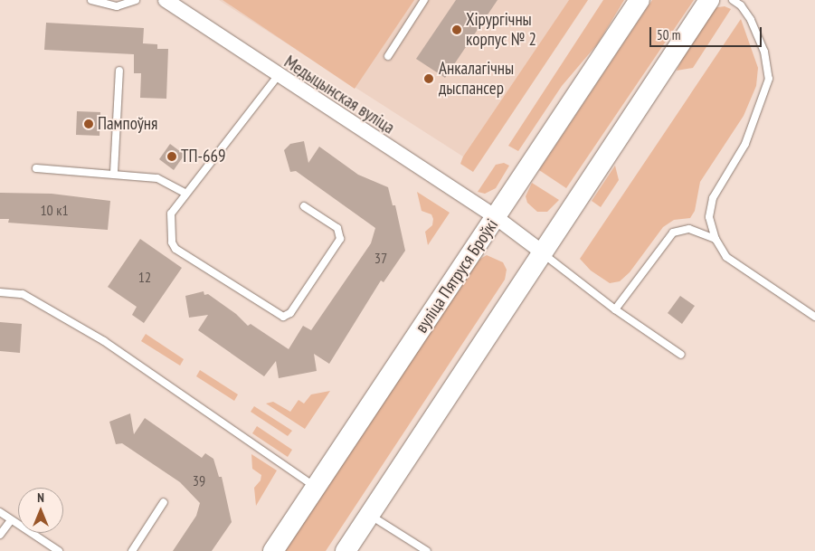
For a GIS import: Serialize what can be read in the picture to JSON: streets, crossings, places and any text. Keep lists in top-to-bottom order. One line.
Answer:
{"streets":{"main road":["вуліца Пятруся Броўкі"],"street":["Медыцынская вуліца"]},"crossings":[["Медыцынская вуліца","вуліца Пятруся Броўкі"]],"places":["Хірургічны корпус № 2","Анкалагічны дыспансер","Пампоўня","ТП-669"],"house_numbers":["10 к1","37","12","39"],"scale_bar":"50 m","north":"top"}
